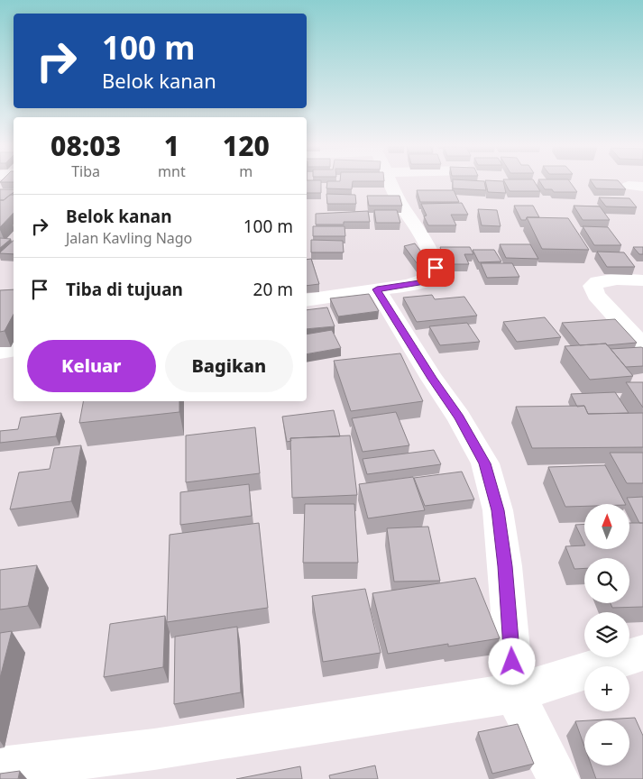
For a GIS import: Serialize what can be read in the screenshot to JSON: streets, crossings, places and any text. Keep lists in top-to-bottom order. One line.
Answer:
{"north":"top","page":{"turn":["100 m","Belok kanan"],"eta":["08:03","Tiba","1","mnt","120","m"],"list":[{"name":"Belok kanan","note":"Jalan Kavling Nago","value":"100 m"},{"name":"Tiba di tujuan","value":"20 m"}],"buttons":["Keluar","Bagikan"],"map_buttons":["+","−"]}}
